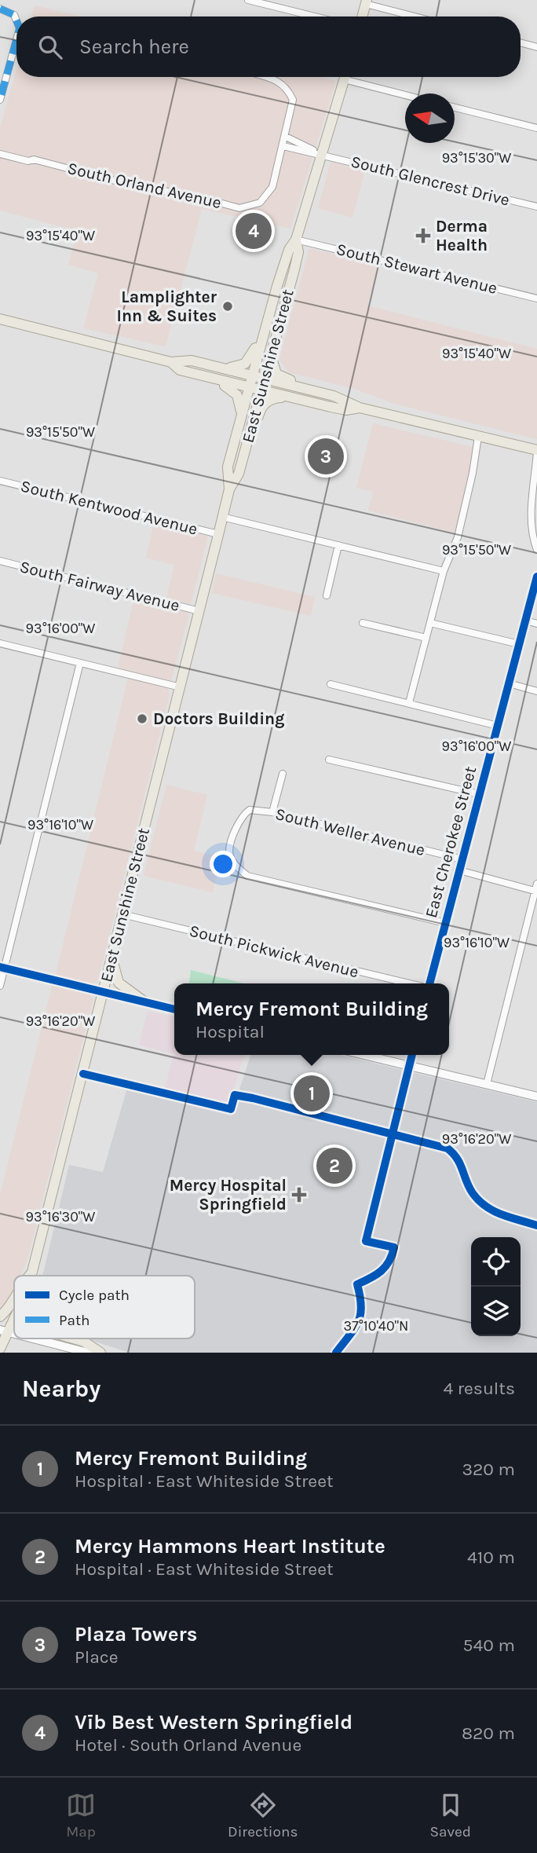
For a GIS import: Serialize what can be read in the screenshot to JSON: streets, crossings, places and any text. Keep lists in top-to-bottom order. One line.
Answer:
{"streets":{"main road":["East Sunshine Street"],"street":["South Glencrest Drive","South Orland Avenue","South Stewart Avenue","South Kentwood Avenue","South Fairway Avenue","South Weller Avenue","East Cherokee Street","South Pickwick Avenue"]},"crossings":[["South Glencrest Drive","East Sunshine Street"],["South Stewart Avenue","East Sunshine Street"],["East Sunshine Street","South Kentwood Avenue"],["East Sunshine Street","South Fairway Avenue"],["East Sunshine Street","South Pickwick Avenue"],["South Weller Avenue","East Cherokee Street"]],"places":{"health":["Derma Health","Mercy Hospital Springfield"],"other":["Lamplighter Inn & Suites","Doctors Building"]},"legend":["Cycle path","Path"],"north":"left","page":{"search":"Search here","pins":["4","3","1","2"],"popup":["Mercy Fremont Building","Hospital"],"heading":["Nearby","4 results"],"list":[{"mark":"1","name":"Mercy Fremont Building","note":"Hospital · East Whiteside Street","value":"320 m"},{"mark":"2","name":"Mercy Hammons Heart Institute","note":"Hospital · East Whiteside Street","value":"410 m"},{"mark":"3","name":"Plaza Towers","note":"Place","value":"540 m"},{"mark":"4","name":"Vīb Best Western Springfield","note":"Hotel · South Orland Avenue","value":"820 m"}],"nav":["Map","Directions","Saved"]},"coordinates":["93°15'30\"W","93°15'40\"W","93°15'50\"W","93°16'00\"W","93°16'10\"W","93°16'20\"W","93°16'30\"W","37°10'40\"N"]}
